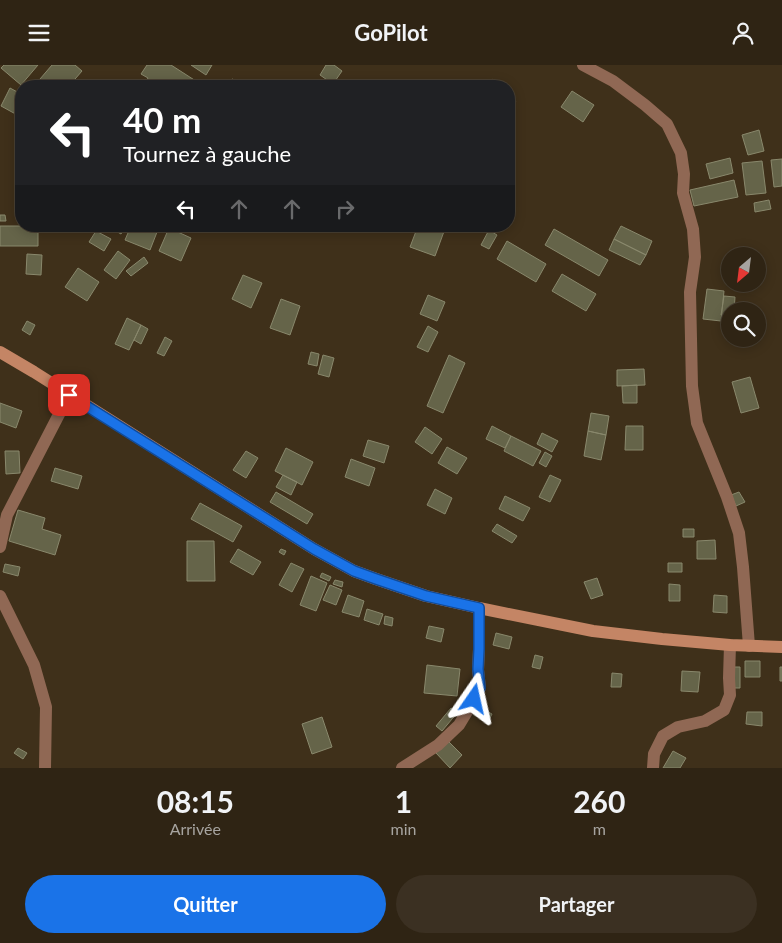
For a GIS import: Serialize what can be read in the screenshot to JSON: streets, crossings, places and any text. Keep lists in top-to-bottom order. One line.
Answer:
{"north":"bottom left","page":{"header":"GoPilot","turn":["40 m","Tournez à gauche"],"eta":["08:15","Arrivée","1","min","260","m"],"buttons":["Quitter","Partager"]}}
